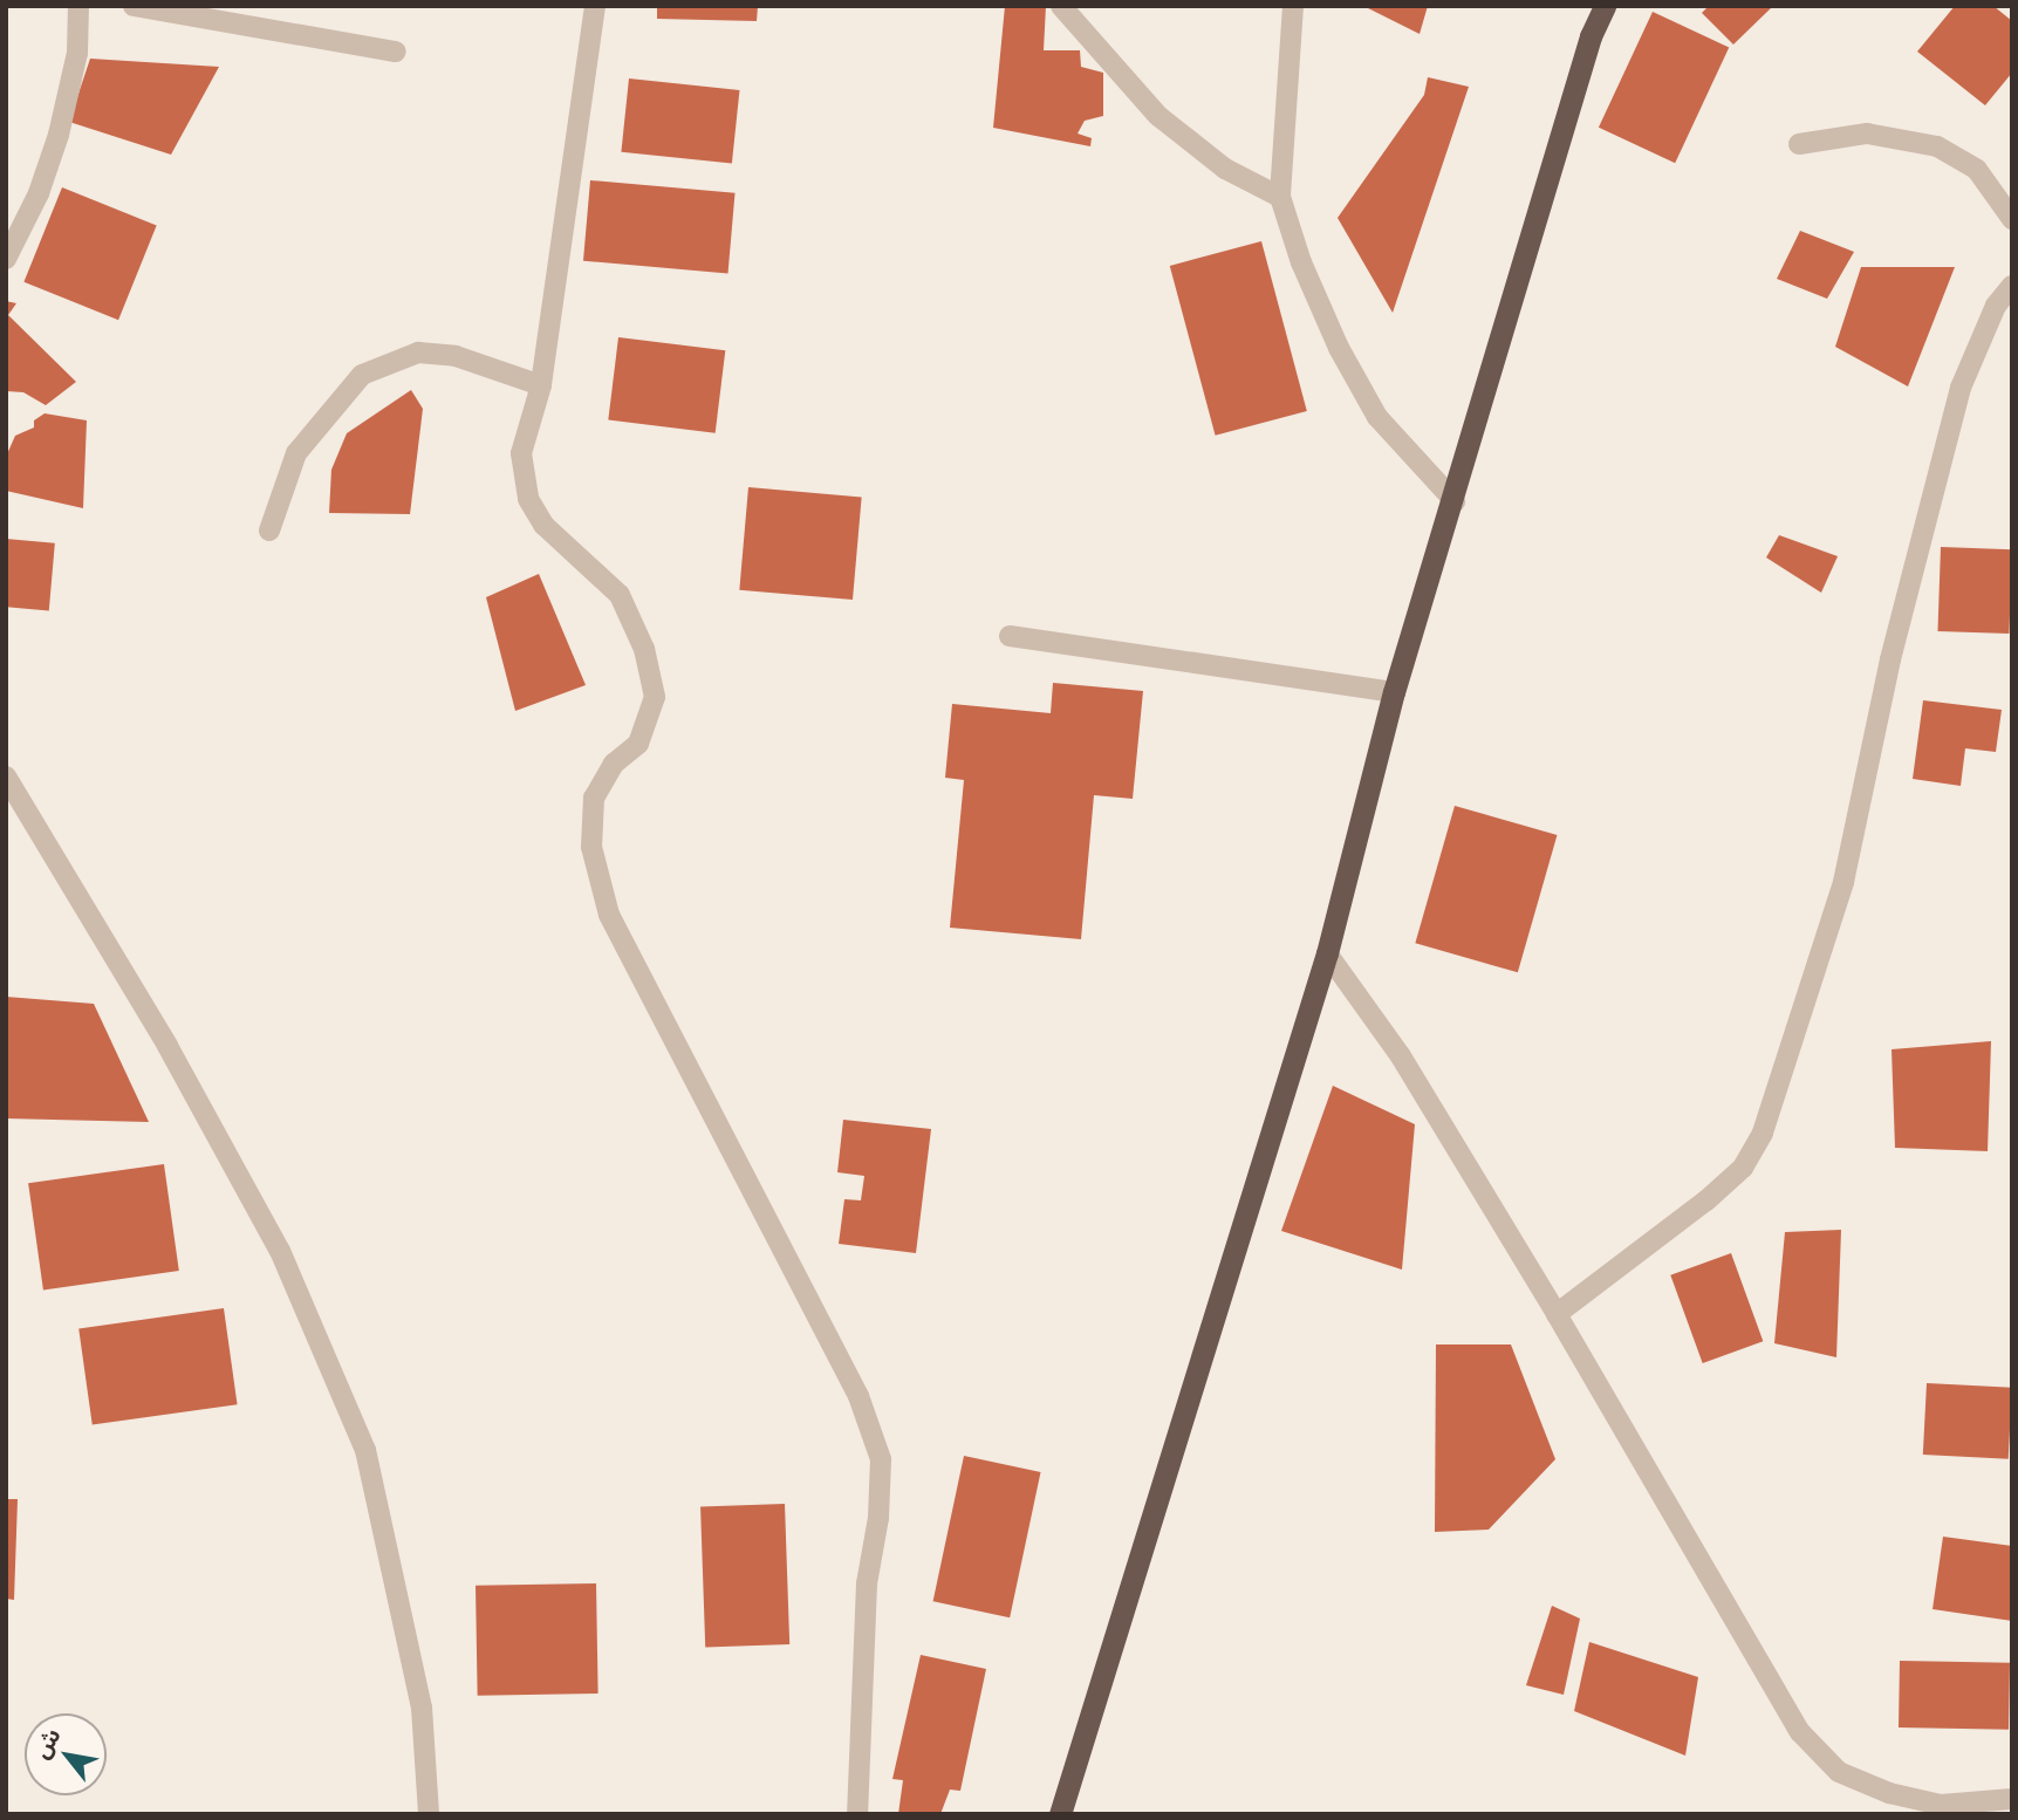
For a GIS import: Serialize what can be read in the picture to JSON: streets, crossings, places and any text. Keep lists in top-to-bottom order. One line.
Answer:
{"north":"top left"}
